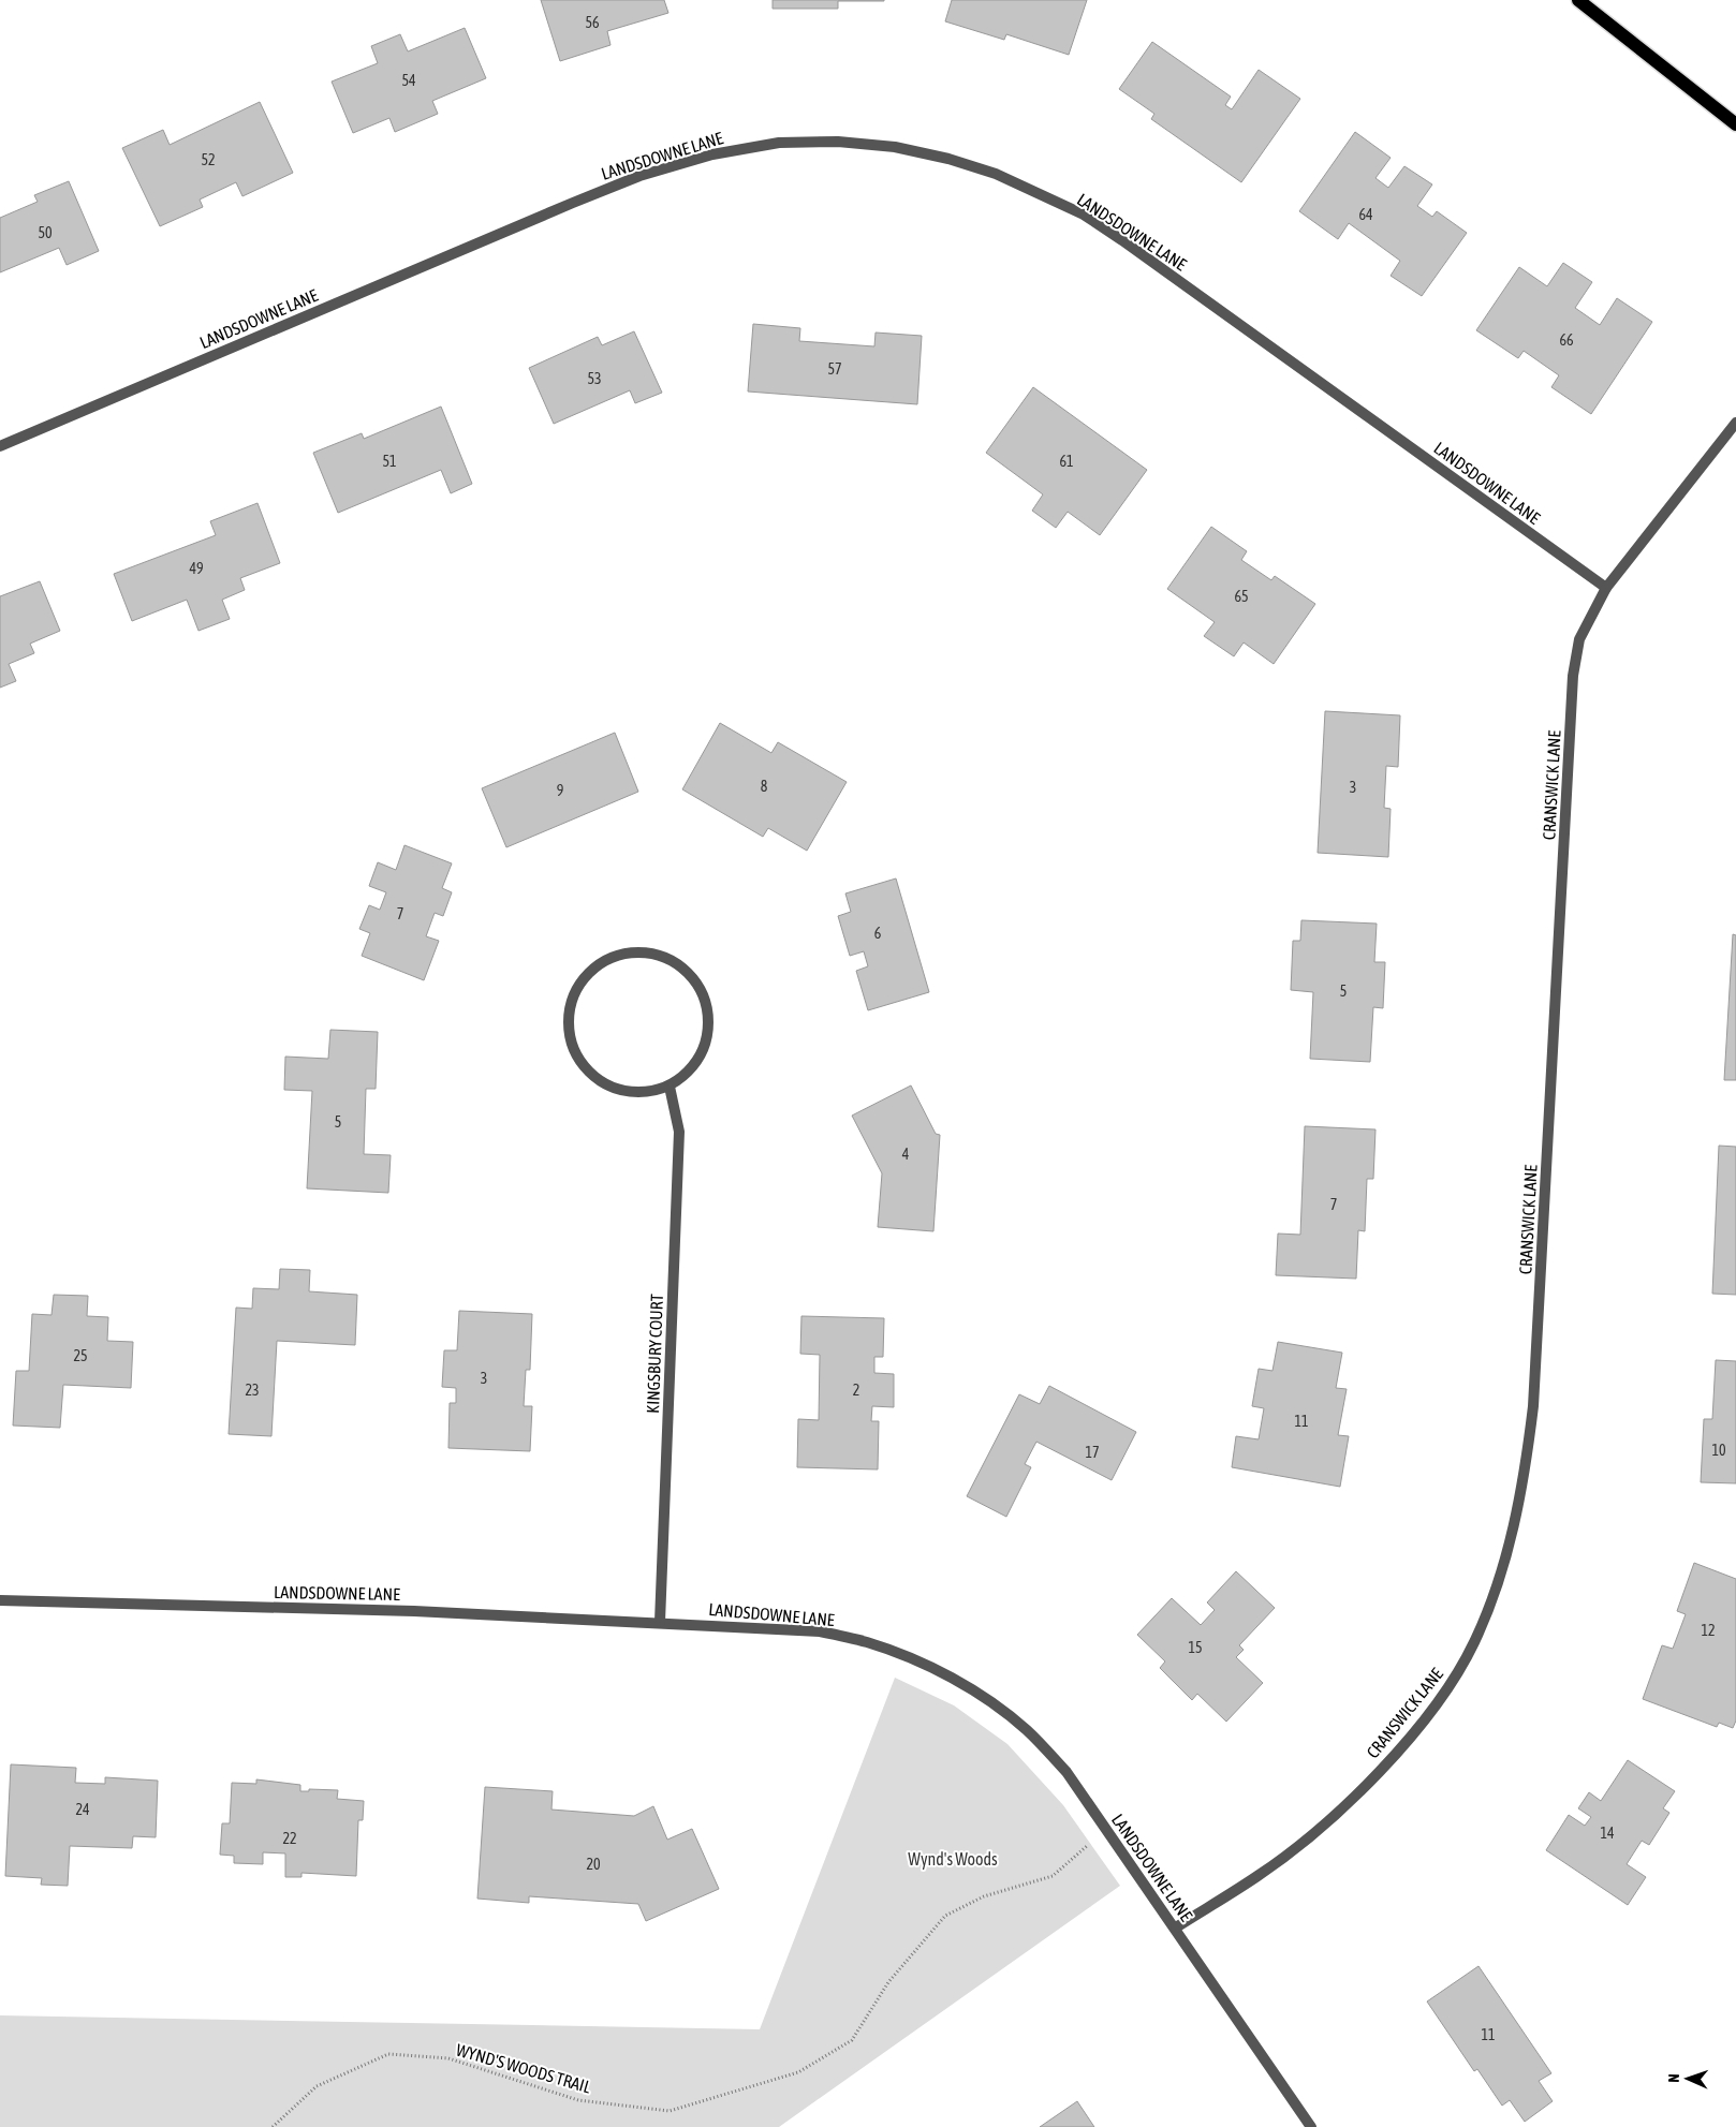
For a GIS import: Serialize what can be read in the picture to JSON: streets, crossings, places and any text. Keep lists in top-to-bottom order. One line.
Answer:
{"streets":{"street":["LANDSDOWNE LANE","CRANSWICK LANE","KINGSBURY COURT"],"path":["WYND'S WOODS TRAIL"]},"crossings":[["LANDSDOWNE LANE","CRANSWICK LANE"],["LANDSDOWNE LANE","KINGSBURY COURT"],["LANDSDOWNE LANE","WYND'S WOODS TRAIL"]],"parks":["Wynd's Woods"],"house_numbers":["56","54","52","64","50","66","57","53","51","61","49","65","8","3","9","7","6","5","5","4","7","25","3","23","2","11","10","17","12","15","24","14","22","20","11"],"north":"left"}
